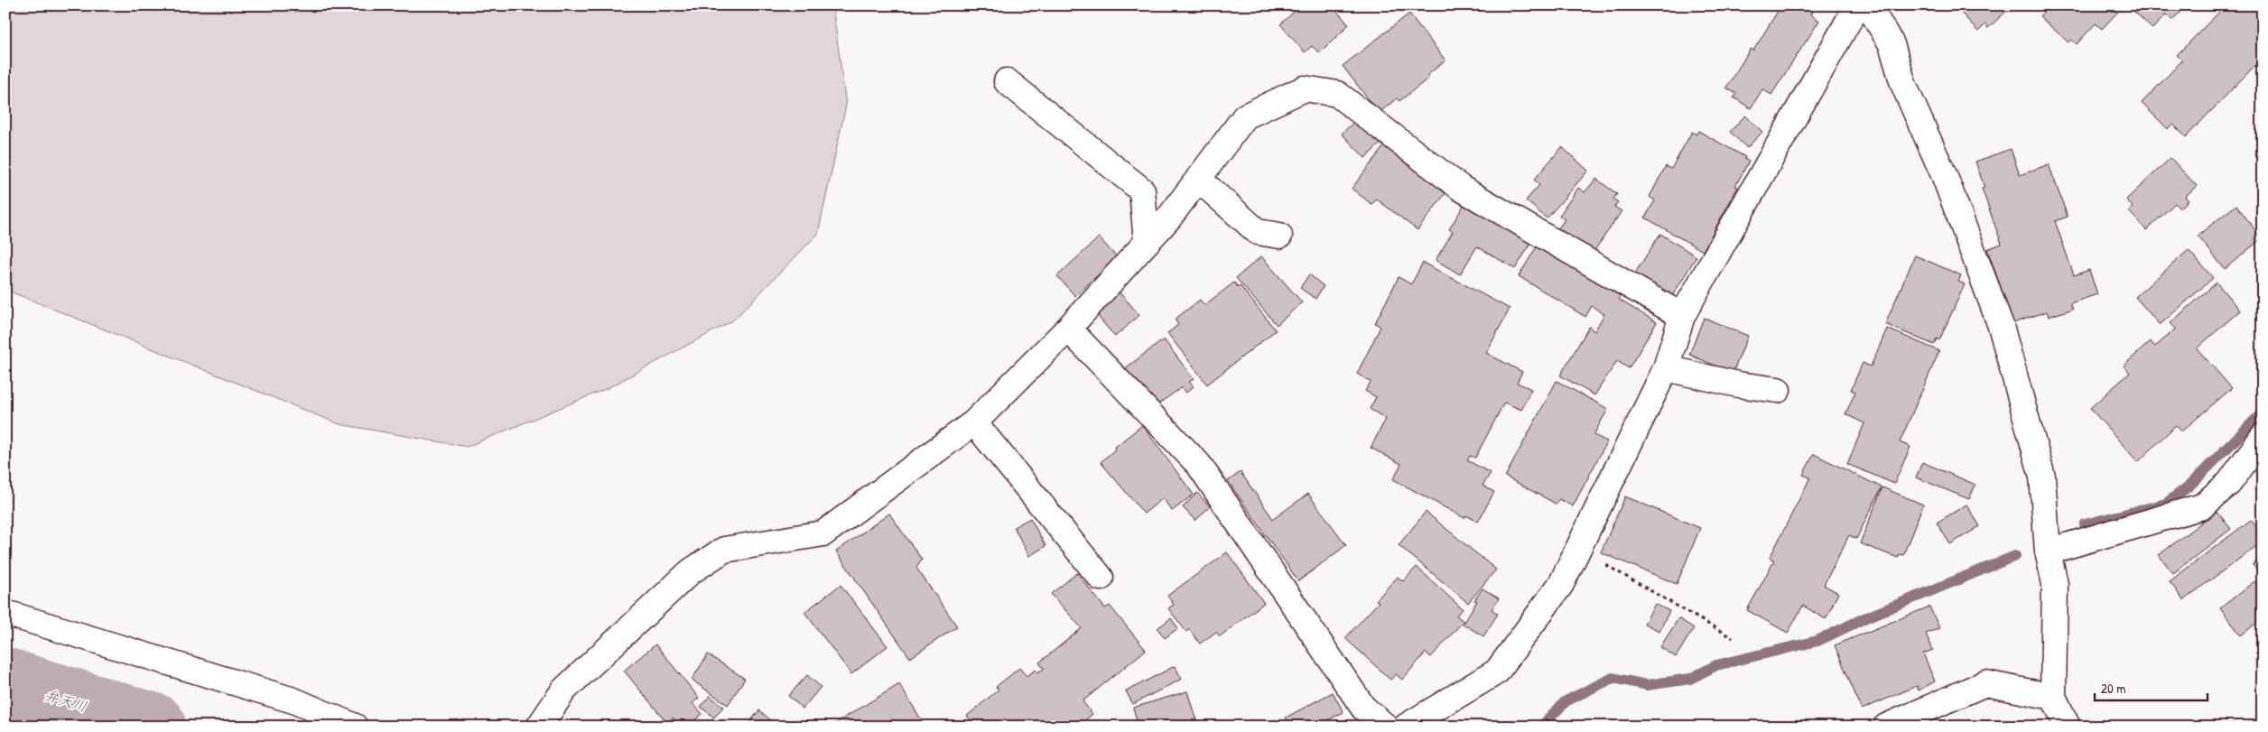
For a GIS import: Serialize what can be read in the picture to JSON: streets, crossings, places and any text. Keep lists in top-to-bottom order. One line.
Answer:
{"water":["弁天川"],"scale_bar":"20 m"}
